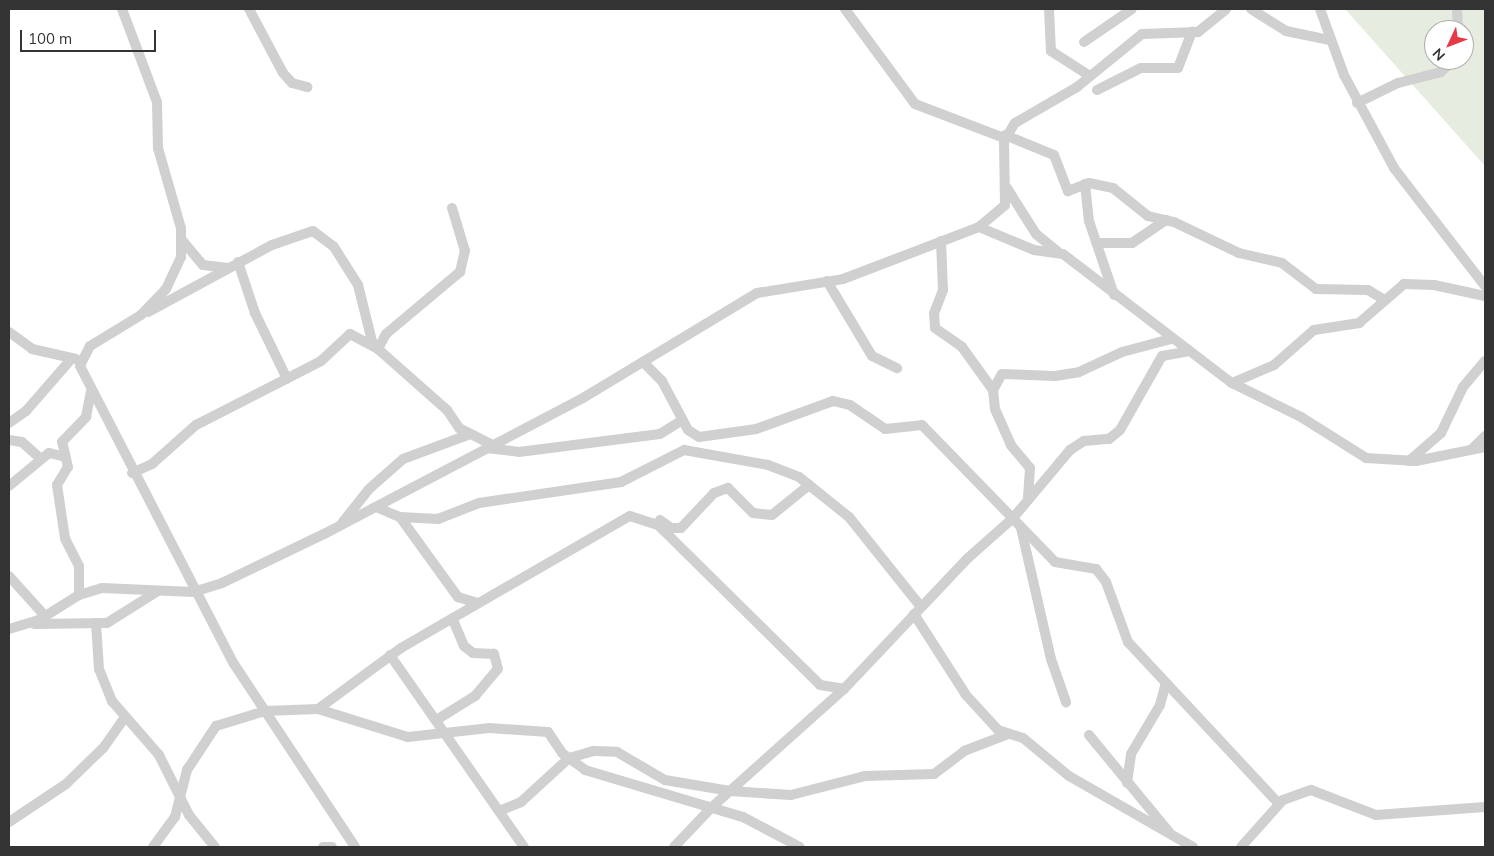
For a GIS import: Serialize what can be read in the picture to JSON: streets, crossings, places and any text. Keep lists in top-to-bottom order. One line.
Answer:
{"scale_bar":"100 m","north":"bottom left"}
